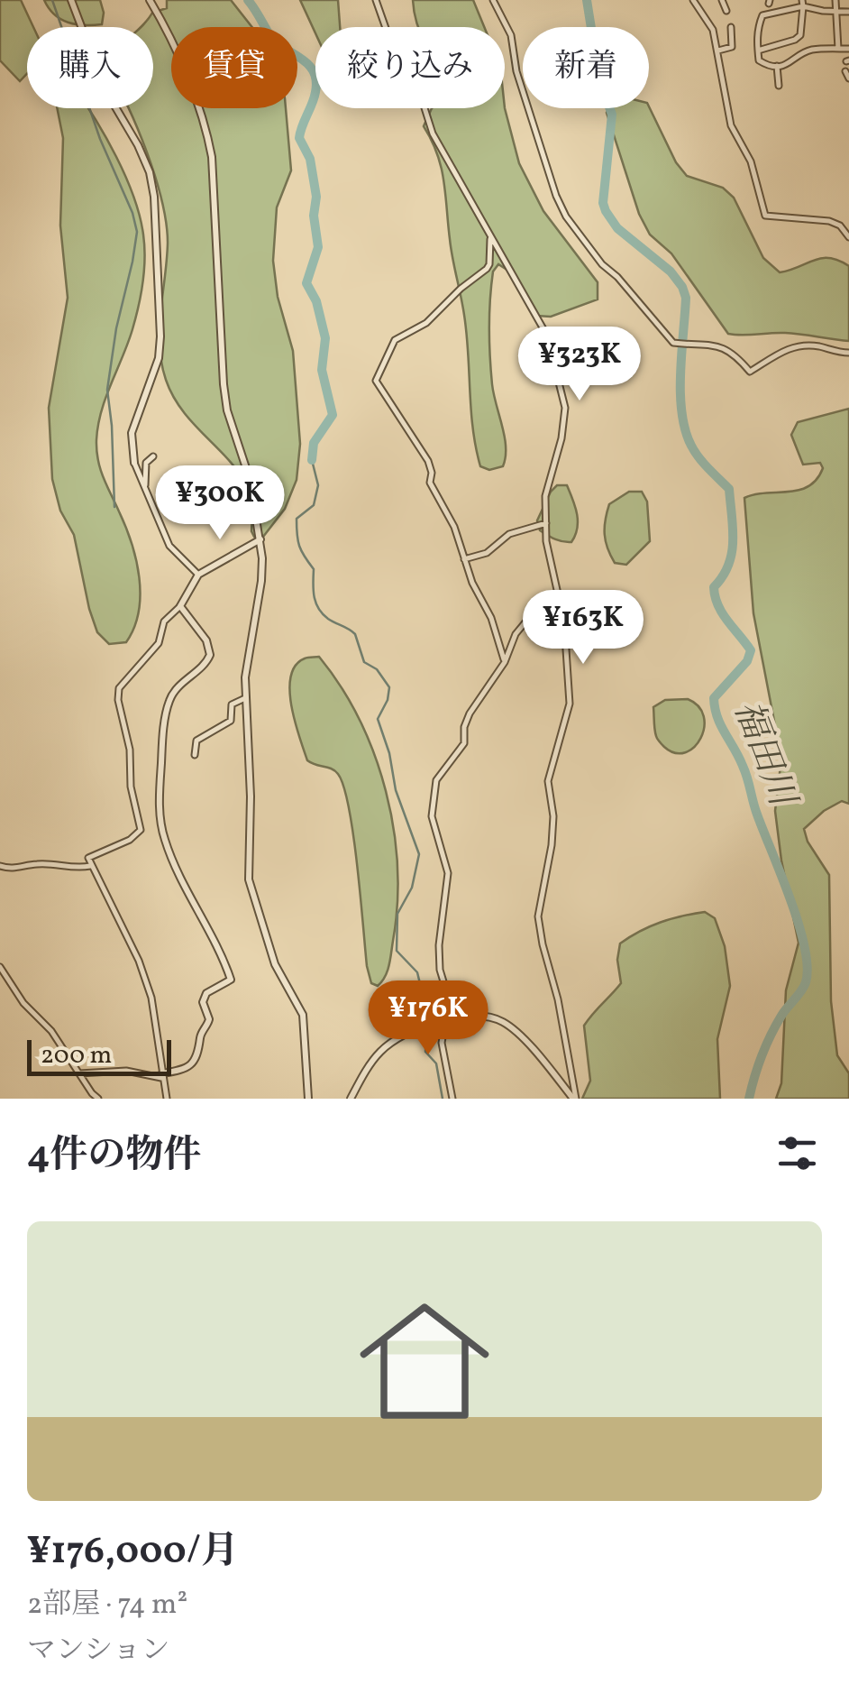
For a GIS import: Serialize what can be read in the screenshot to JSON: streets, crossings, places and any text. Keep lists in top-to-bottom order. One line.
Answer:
{"water":["福田川"],"scale_bar":"200 m","page":{"chip":["購入","賃貸","絞り込み","新着"],"price":["¥323K","¥300K","¥163K","¥176K"],"scale":"200 m","heading":"4件の物件","list":[{"name":"¥176,000/月","note":"2部屋 · 74 m² · マンション"}]}}
